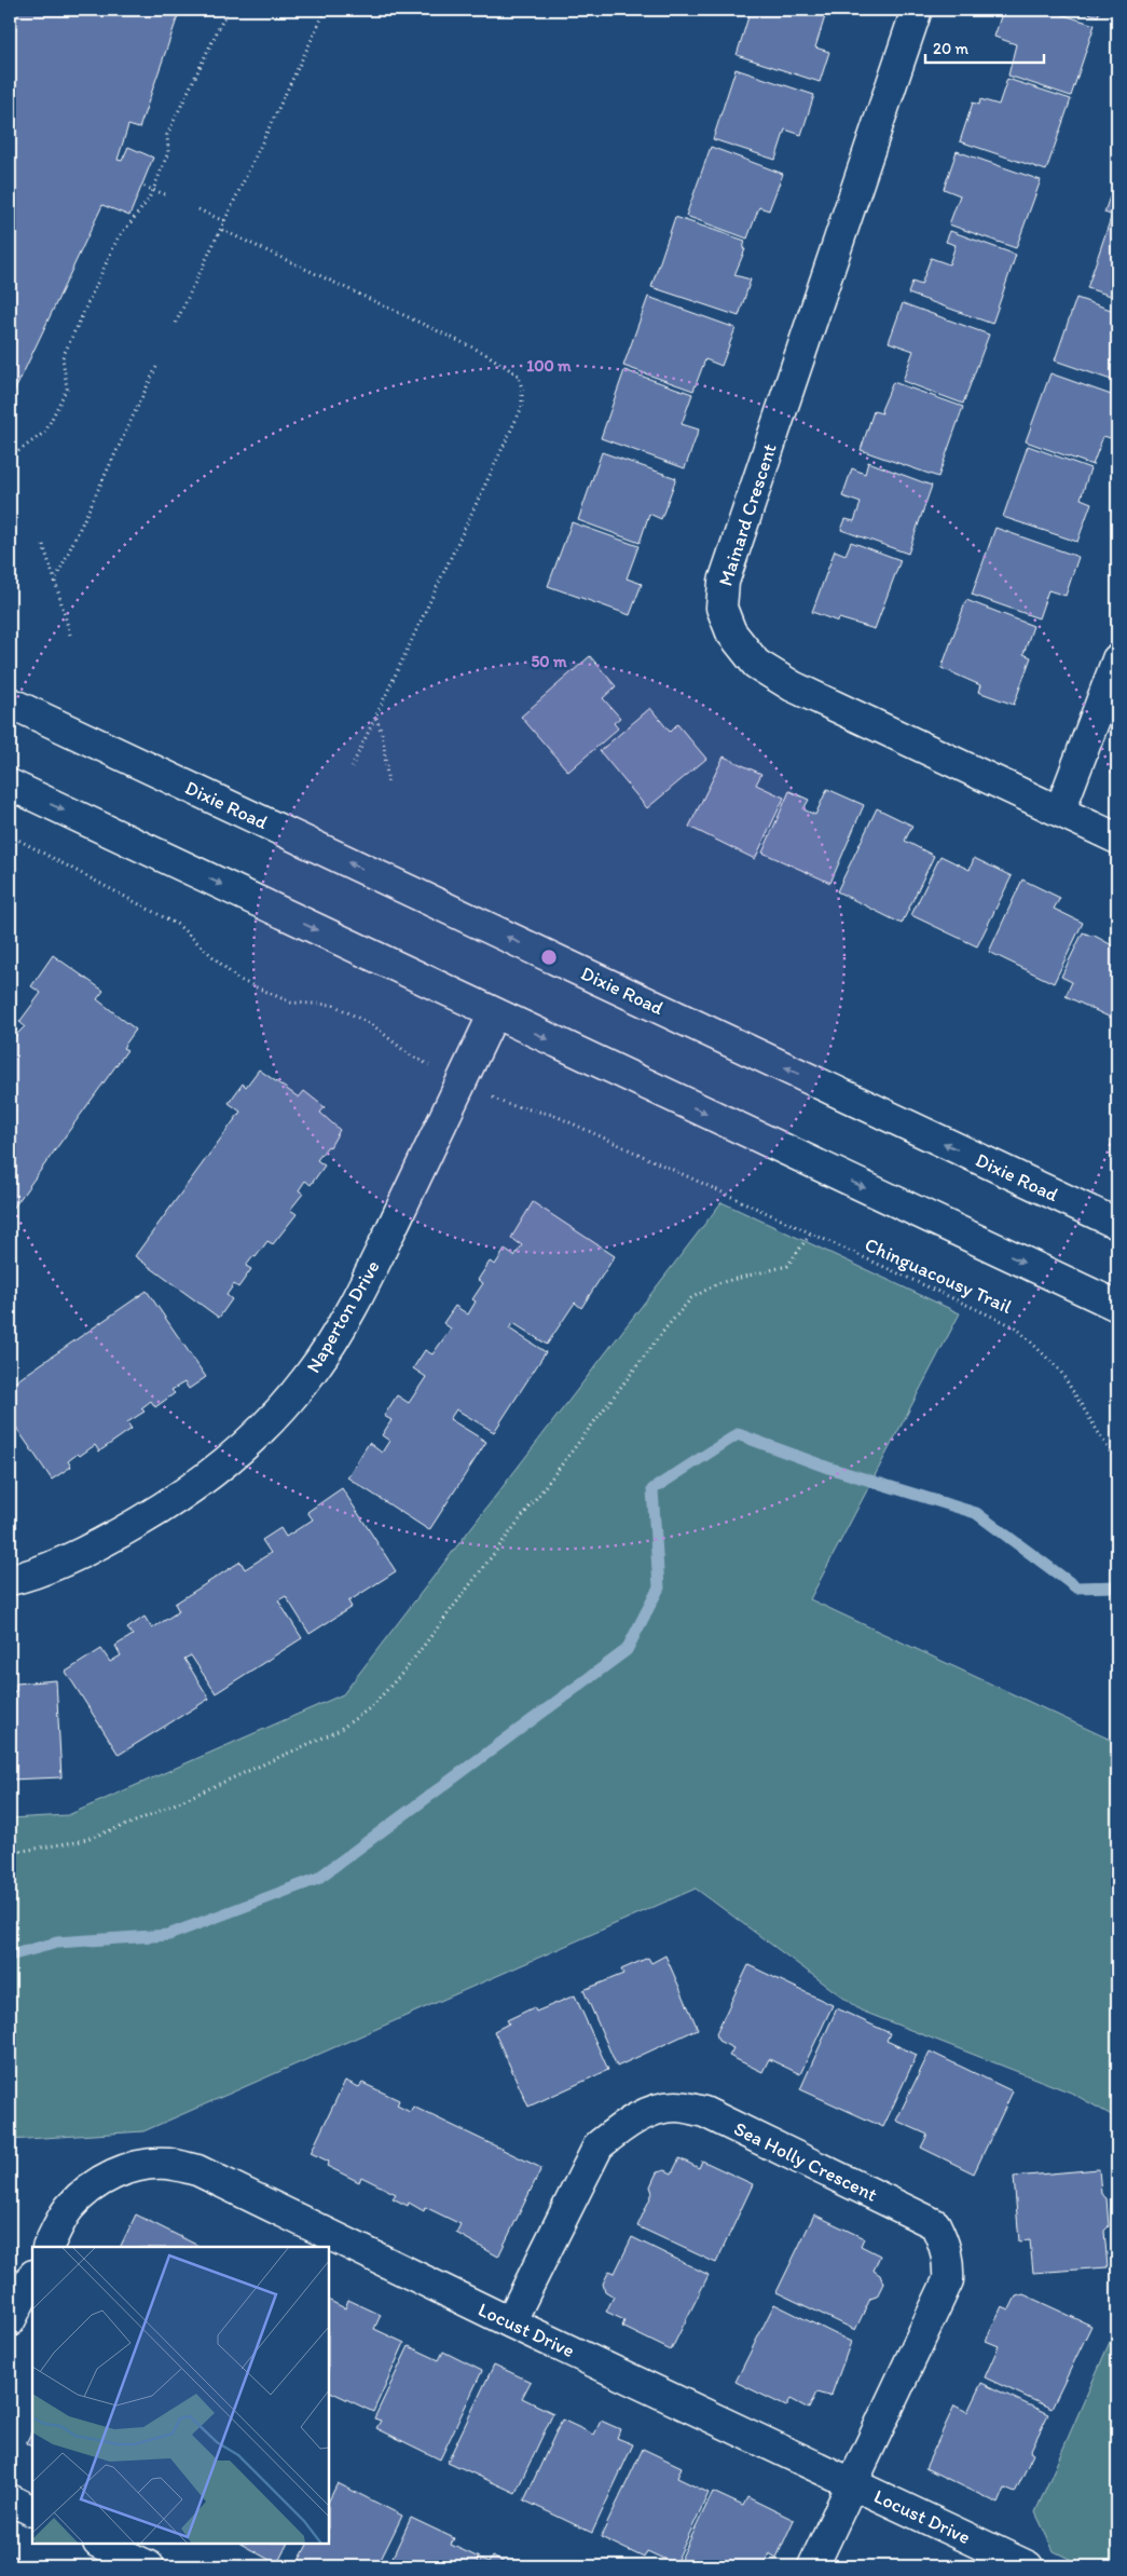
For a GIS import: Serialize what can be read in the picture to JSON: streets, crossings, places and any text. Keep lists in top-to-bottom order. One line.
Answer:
{"streets":{"street":["Mainard Crescent","Dixie Road","Naperton Drive","Sea Holly Crescent","Locust Drive"],"path":["Chinguacousy Trail"]},"crossings":[["Sea Holly Crescent","Locust Drive"]],"scale_bar":"20 m","rings":["100 m","50 m"]}
